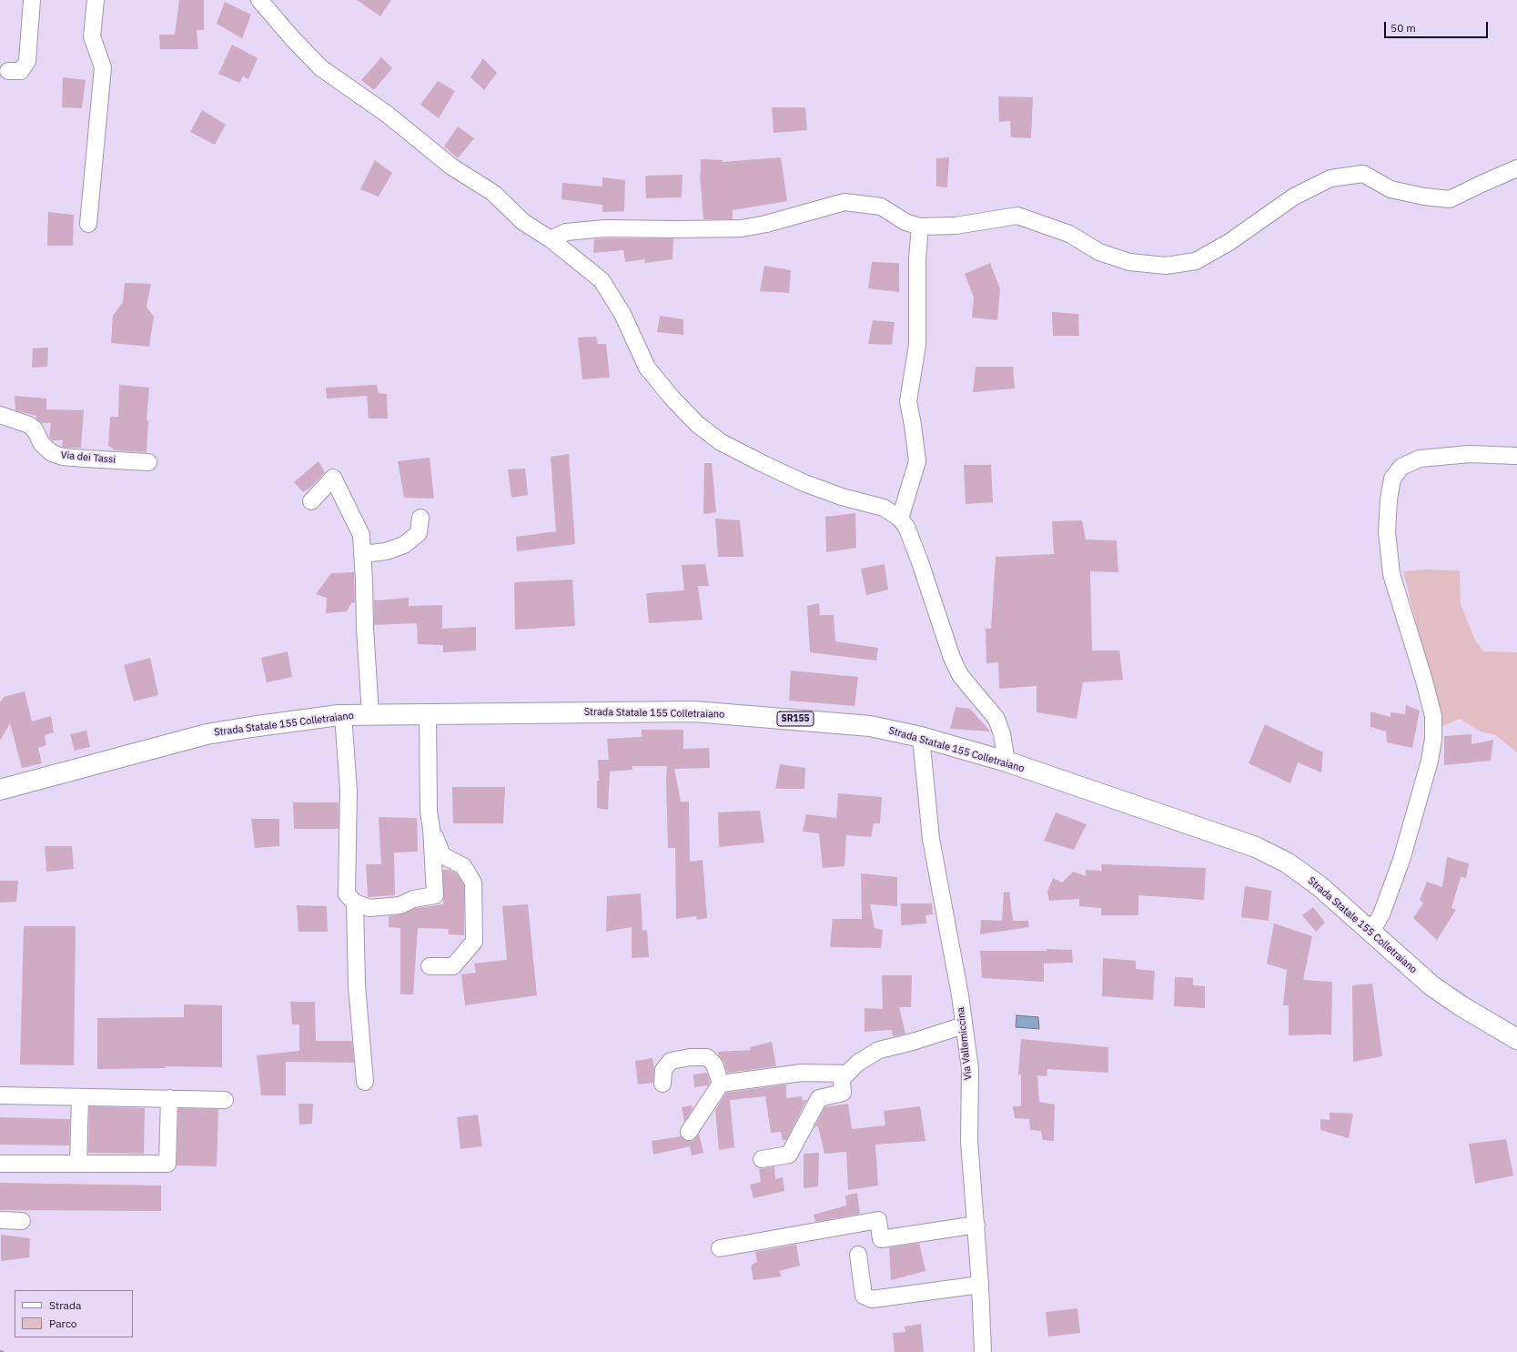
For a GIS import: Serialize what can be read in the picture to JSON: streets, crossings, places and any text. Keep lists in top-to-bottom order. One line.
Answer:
{"streets":{"main road":["Strada Statale 155 Colletraiano","SR155"],"street":["Via dei Tassi","Via Vallemiccina"]},"crossings":[["Strada Statale 155 Colletraiano","Via Vallemiccina"]],"legend":["Strada","Parco"],"scale_bar":"50 m"}
